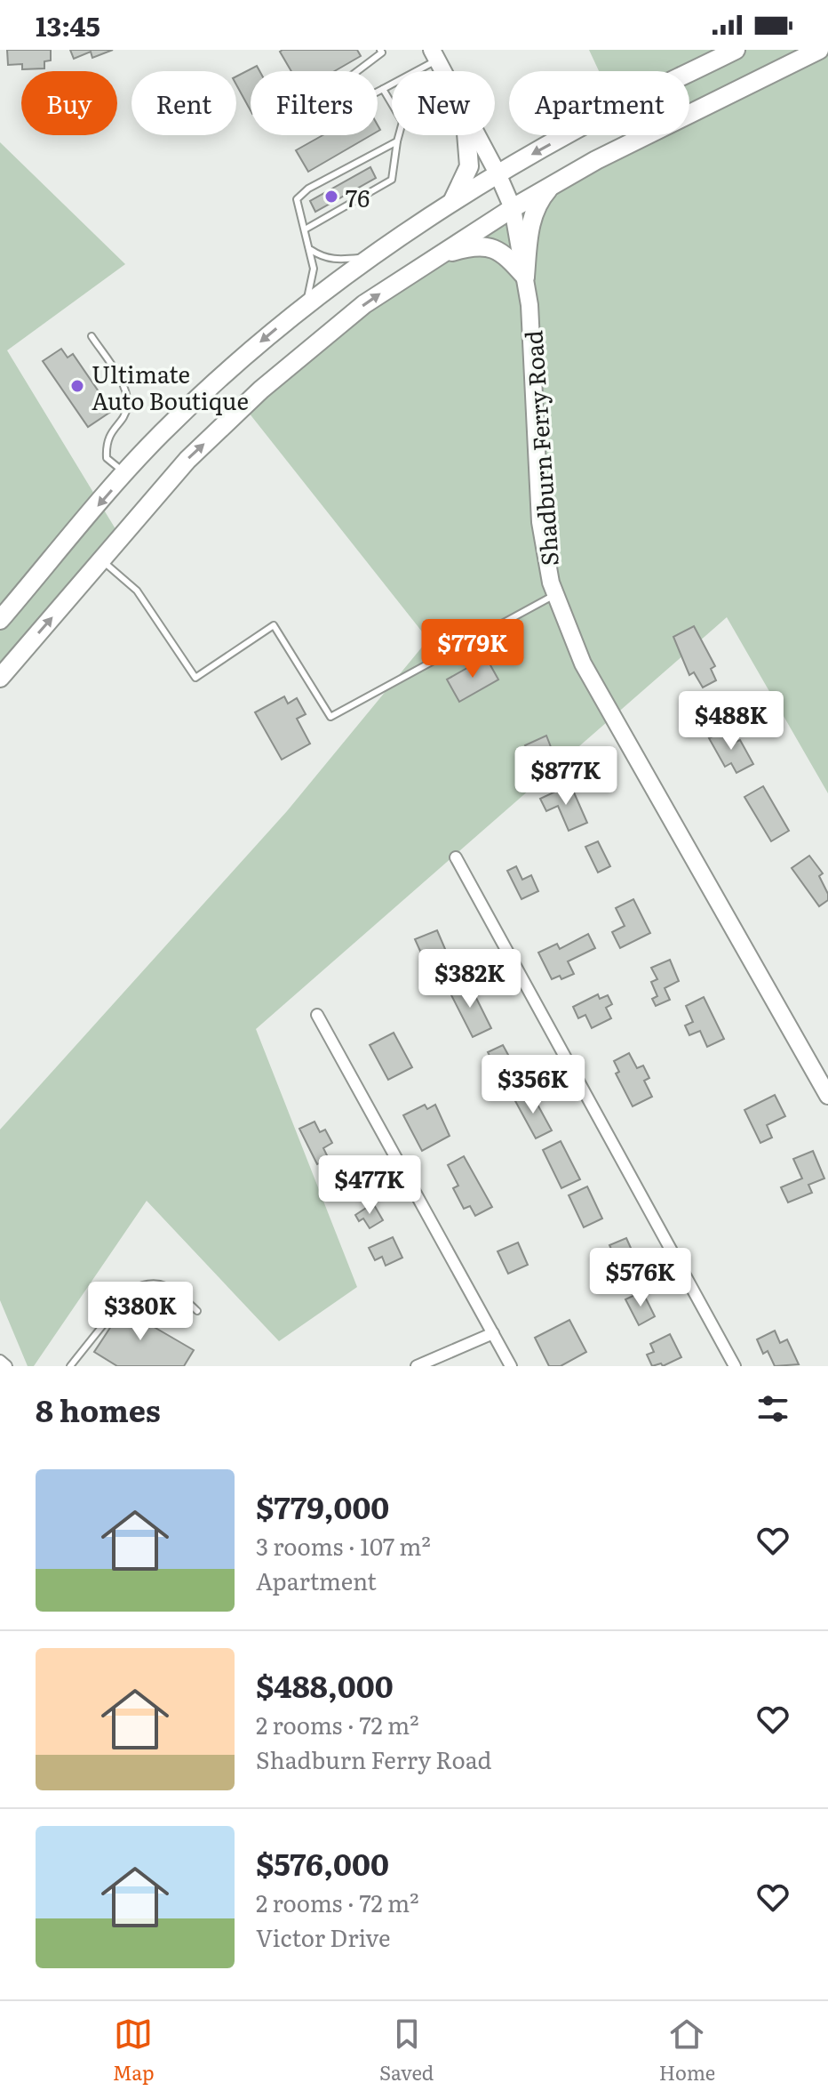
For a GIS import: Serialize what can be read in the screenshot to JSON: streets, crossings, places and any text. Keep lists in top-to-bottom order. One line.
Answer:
{"streets":{"street":["Shadburn Ferry Road"]},"places":["76","Ultimate Auto Boutique"],"page":{"status":"13:45","chip":["Buy","Rent","Filters","New","Apartment"],"price":["$779K","$488K","$877K","$382K","$356K","$477K","$576K","$380K"],"heading":"8 homes","list":[{"name":"$779,000","note":"3 rooms · 107 m² · Apartment"},{"name":"$488,000","note":"2 rooms · 72 m² · Shadburn Ferry Road"},{"name":"$576,000","note":"2 rooms · 72 m² · Victor Drive"}],"tabs":["Map","Saved","Home"]}}
